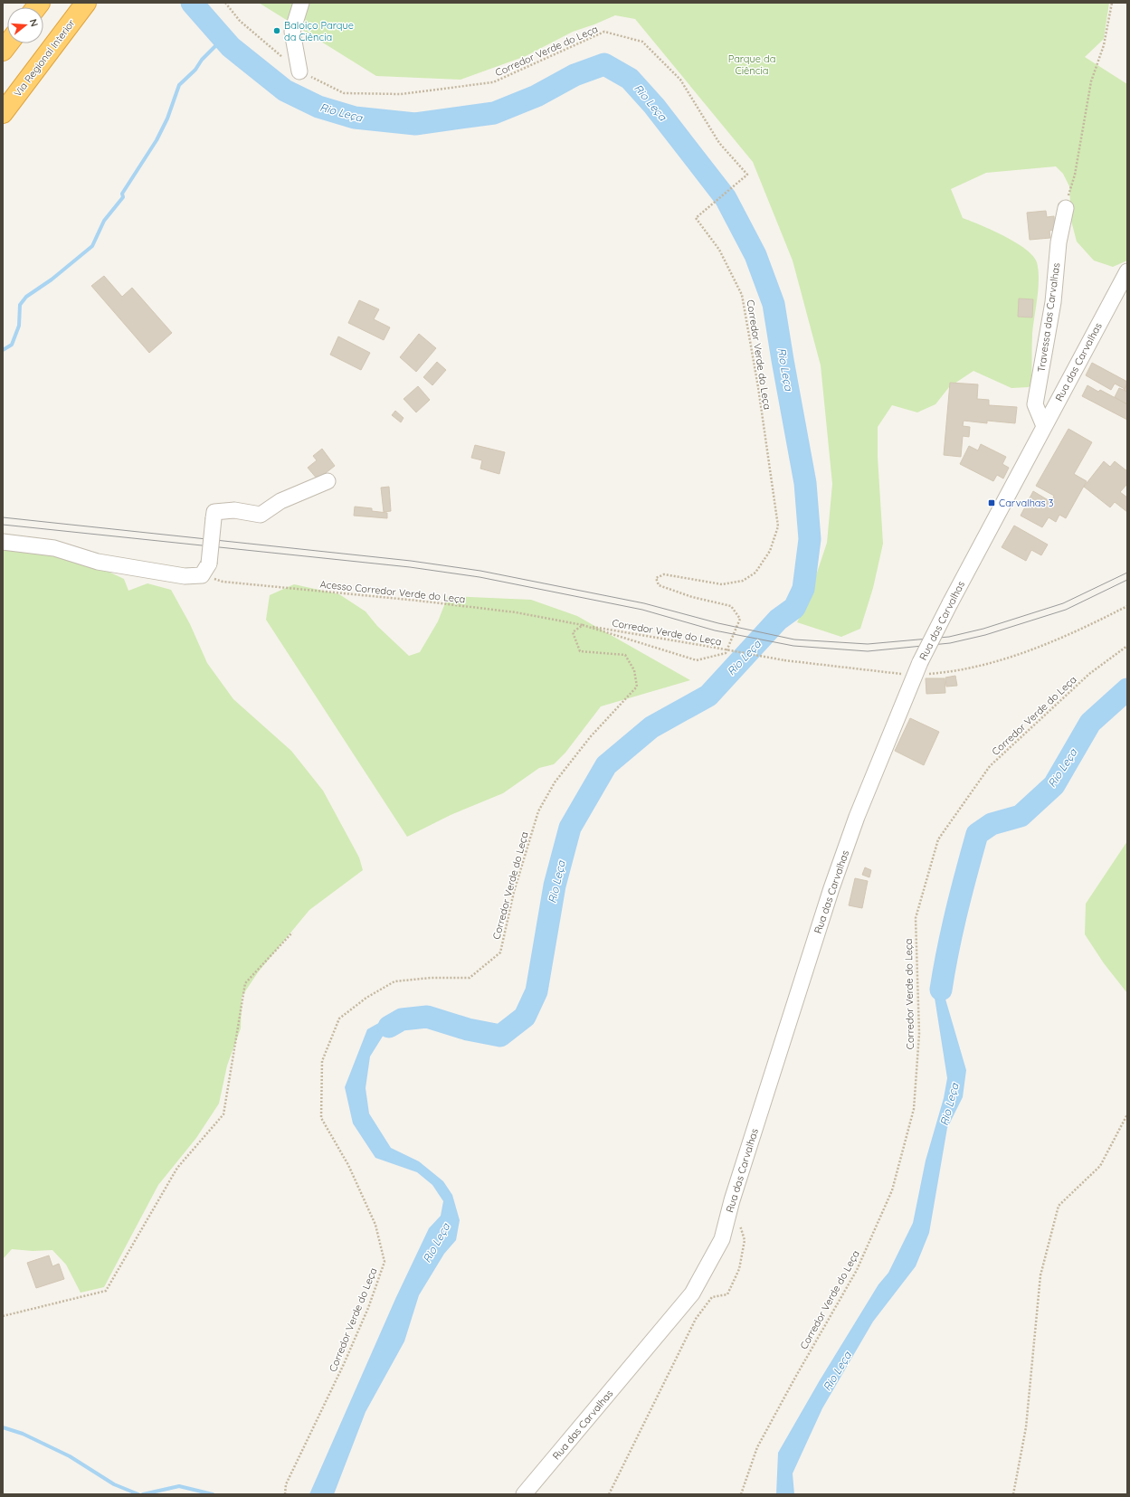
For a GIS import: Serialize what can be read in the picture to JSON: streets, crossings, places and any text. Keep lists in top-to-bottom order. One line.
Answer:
{"streets":{"highway":["Via Regional Interior"],"street":["Travessa das Carvalhas","Rua das Carvalhas"],"path":["Corredor Verde do Leça","Acesso Corredor Verde do Leça"]},"crossings":[["Corredor Verde do Leça","Rua das Carvalhas"],["Corredor Verde do Leça","Acesso Corredor Verde do Leça"],["Travessa das Carvalhas","Rua das Carvalhas"]],"water":["Rio Leça"],"parks":["Parque da Ciência"],"places":{"other":["Baloiço Parque da Ciência"],"transit":["Carvalhas 3"]},"north":"right"}
